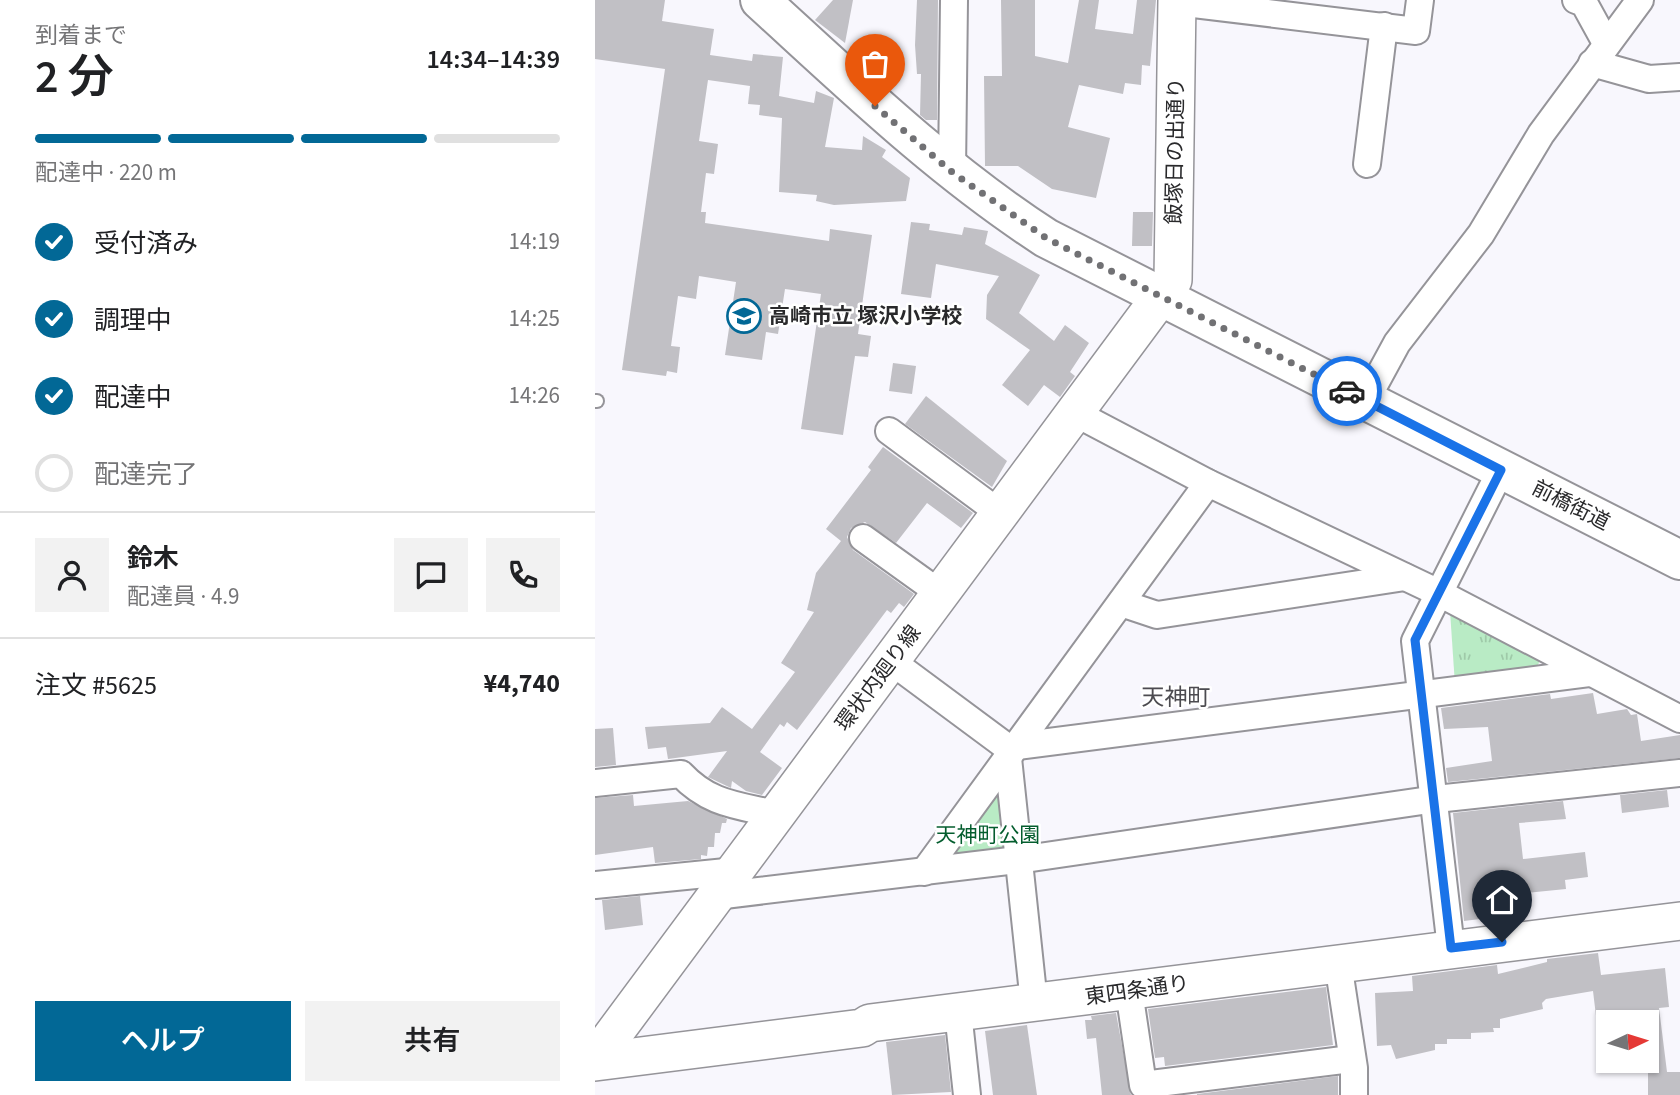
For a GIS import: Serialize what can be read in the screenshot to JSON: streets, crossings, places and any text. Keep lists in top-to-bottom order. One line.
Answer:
{"streets":{"main road":["前橋街道"],"street":["飯塚日の出通り","環状内廻り線","東四条通り"]},"crossings":[["飯塚日の出通り","前橋街道"],["飯塚日の出通り","環状内廻り線"],["前橋街道","環状内廻り線"],["環状内廻り線","東四条通り"]],"districts":["天神町"],"parks":["天神町公園"],"places":{"school or university":["高崎市立 塚沢小学校"]},"north":"right","page":{"heading":["2 分","到着まで","14:34–14:39"],"panel":["鈴木","配達員 · 4.9","注文 #5625","¥4,740"],"bar":"配達中 · 220 m","list":[["受付済み","14:19"],["調理中","14:25"],["配達中","14:26"],"配達完了"],"buttons":["ヘルプ","共有"]}}
